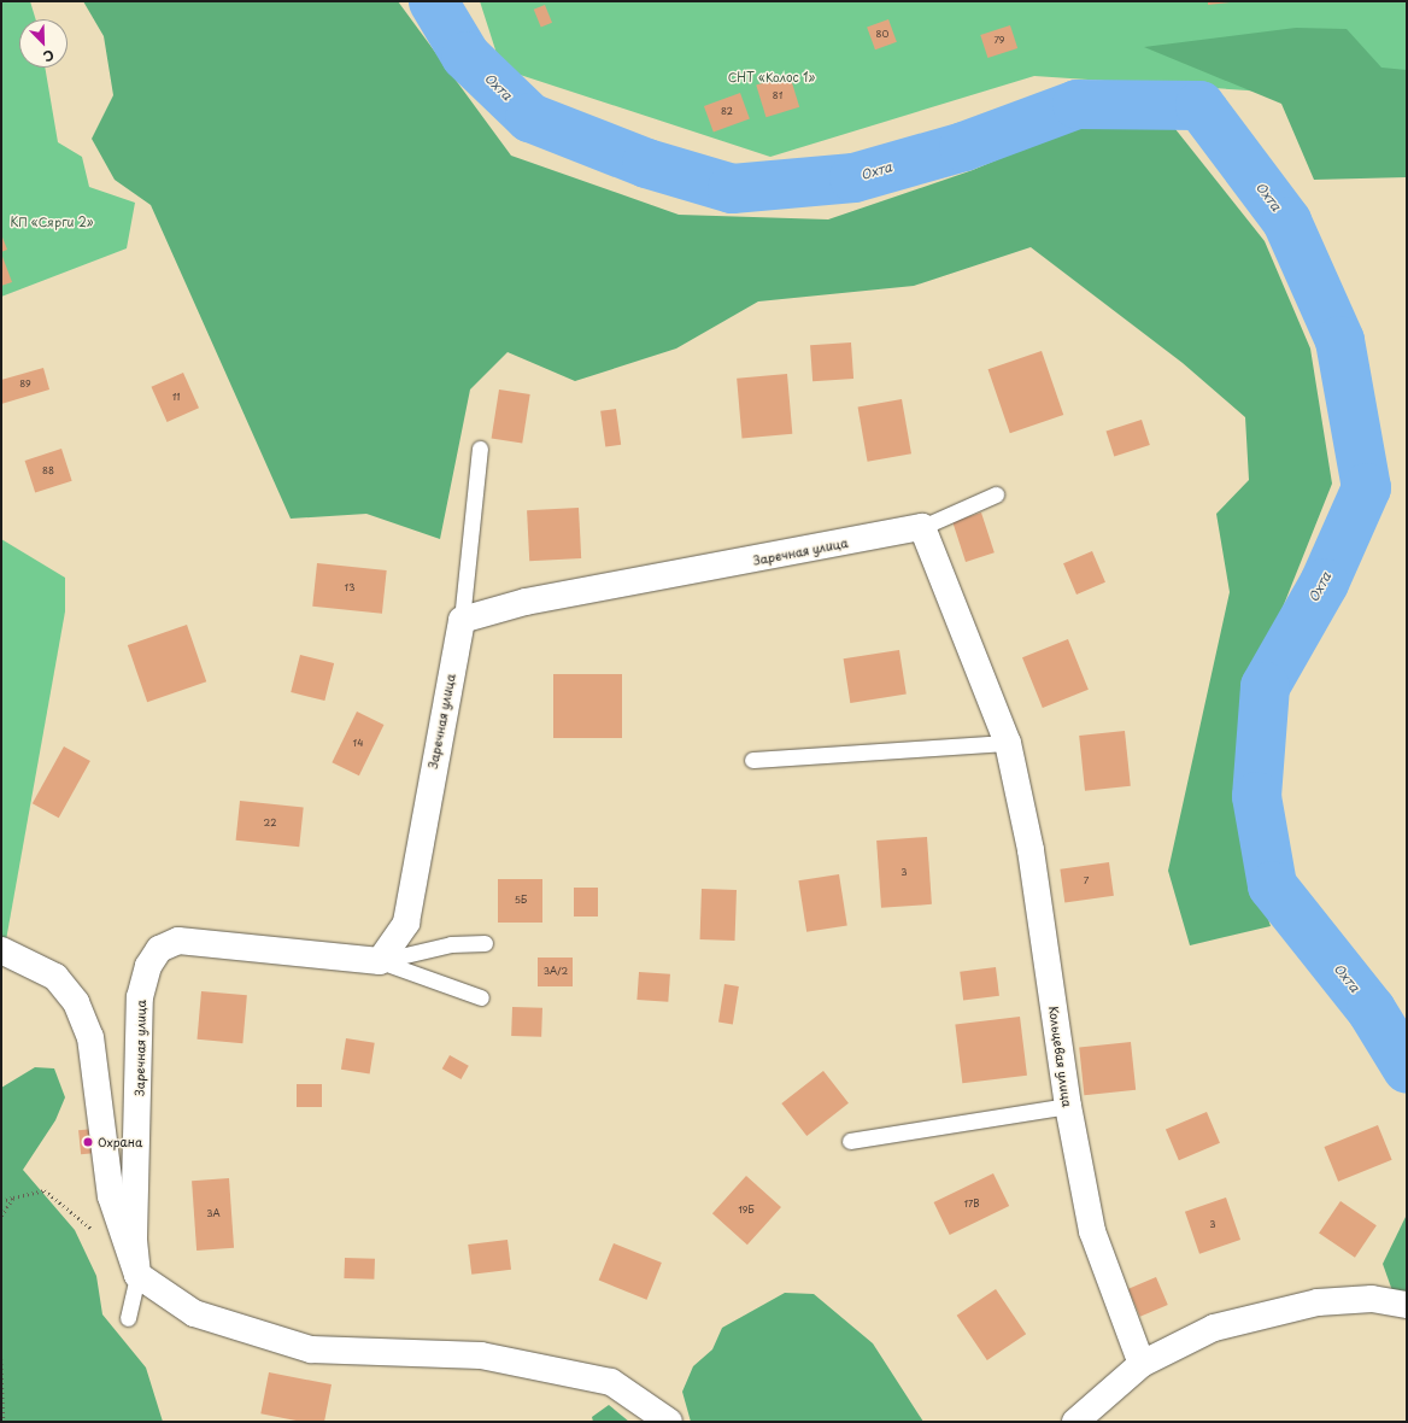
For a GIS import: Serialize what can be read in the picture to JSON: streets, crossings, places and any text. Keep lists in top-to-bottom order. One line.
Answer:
{"streets":{"street":["Заречная улица","Кольцевая улица"]},"water":["Охта"],"parks":["СНТ «Колос 1»","КП «Сярги 2»"],"places":["Охрана"],"house_numbers":["80","79","81","82","89","11","88","13","14","22","3","7","5Б","3А/2","17В","19Б","3А","3"],"north":"bottom right"}
